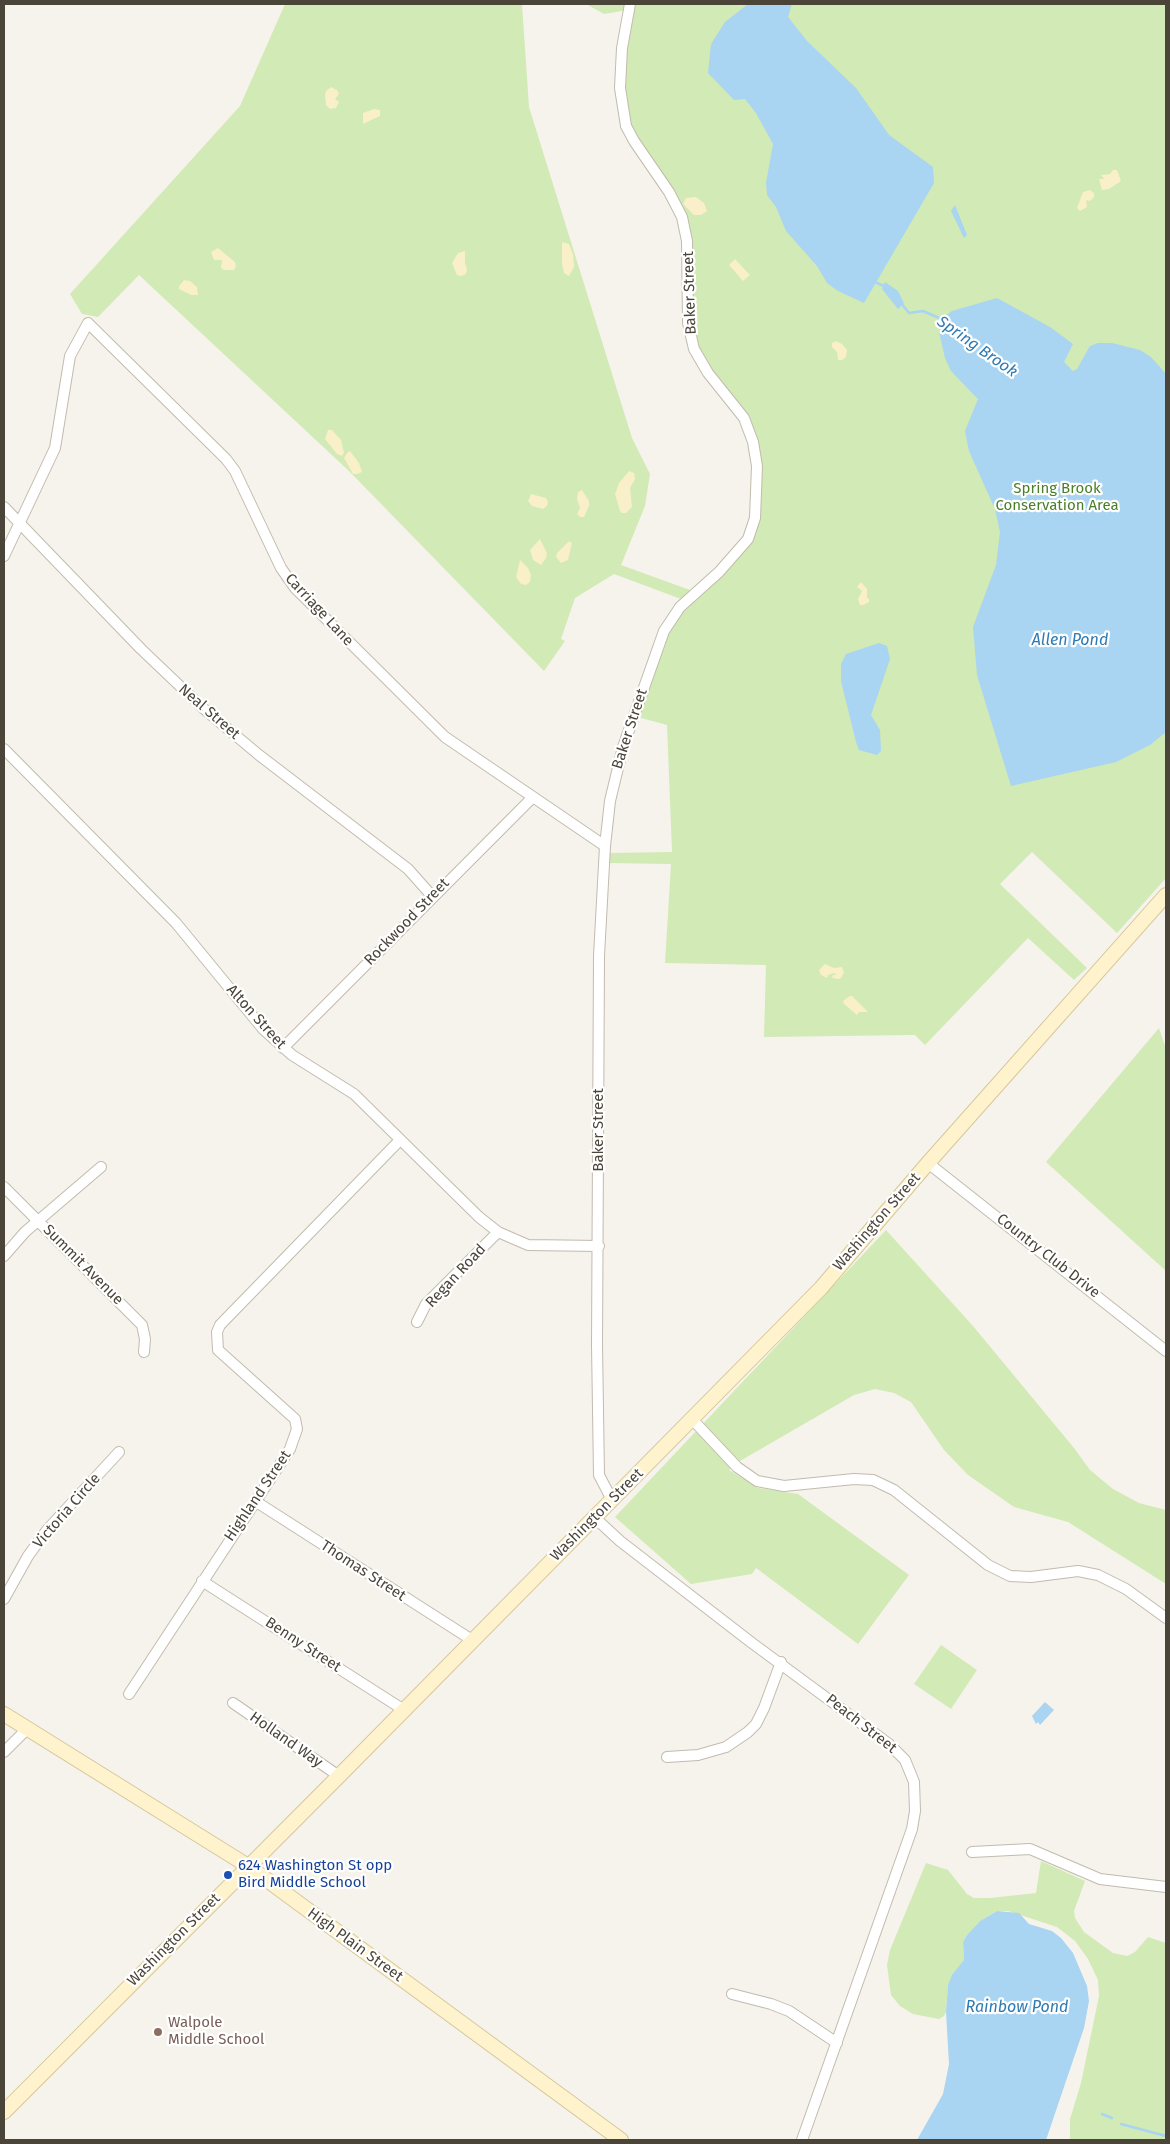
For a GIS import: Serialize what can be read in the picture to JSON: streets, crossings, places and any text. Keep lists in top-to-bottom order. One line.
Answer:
{"streets":{"main road":["Washington Street","High Plain Street"],"street":["Baker Street","Carriage Lane","Neal Street","Rockwood Street","Alton Street","Country Club Drive","Summit Avenue","Regan Road","Highland Street","Victoria Circle","Thomas Street","Benny Street","Peach Street","Holland Way"]},"crossings":[["Baker Street","Carriage Lane"],["Baker Street","Alton Street"],["Baker Street","Washington Street"],["Carriage Lane","Neal Street"],["Carriage Lane","Rockwood Street"],["Neal Street","Rockwood Street"],["Rockwood Street","Alton Street"],["Alton Street","Regan Road"],["Alton Street","Highland Street"],["Washington Street","Country Club Drive"],["Washington Street","Thomas Street"],["Washington Street","Benny Street"],["Washington Street","Peach Street"],["Washington Street","Holland Way"],["Washington Street","High Plain Street"],["Highland Street","Thomas Street"],["Highland Street","Benny Street"]],"water":["Spring Brook","Allen Pond","Rainbow Pond"],"parks":["Spring Brook Conservation Area"],"places":["624 Washington St opp Bird Middle School","Walpole Middle School"]}
